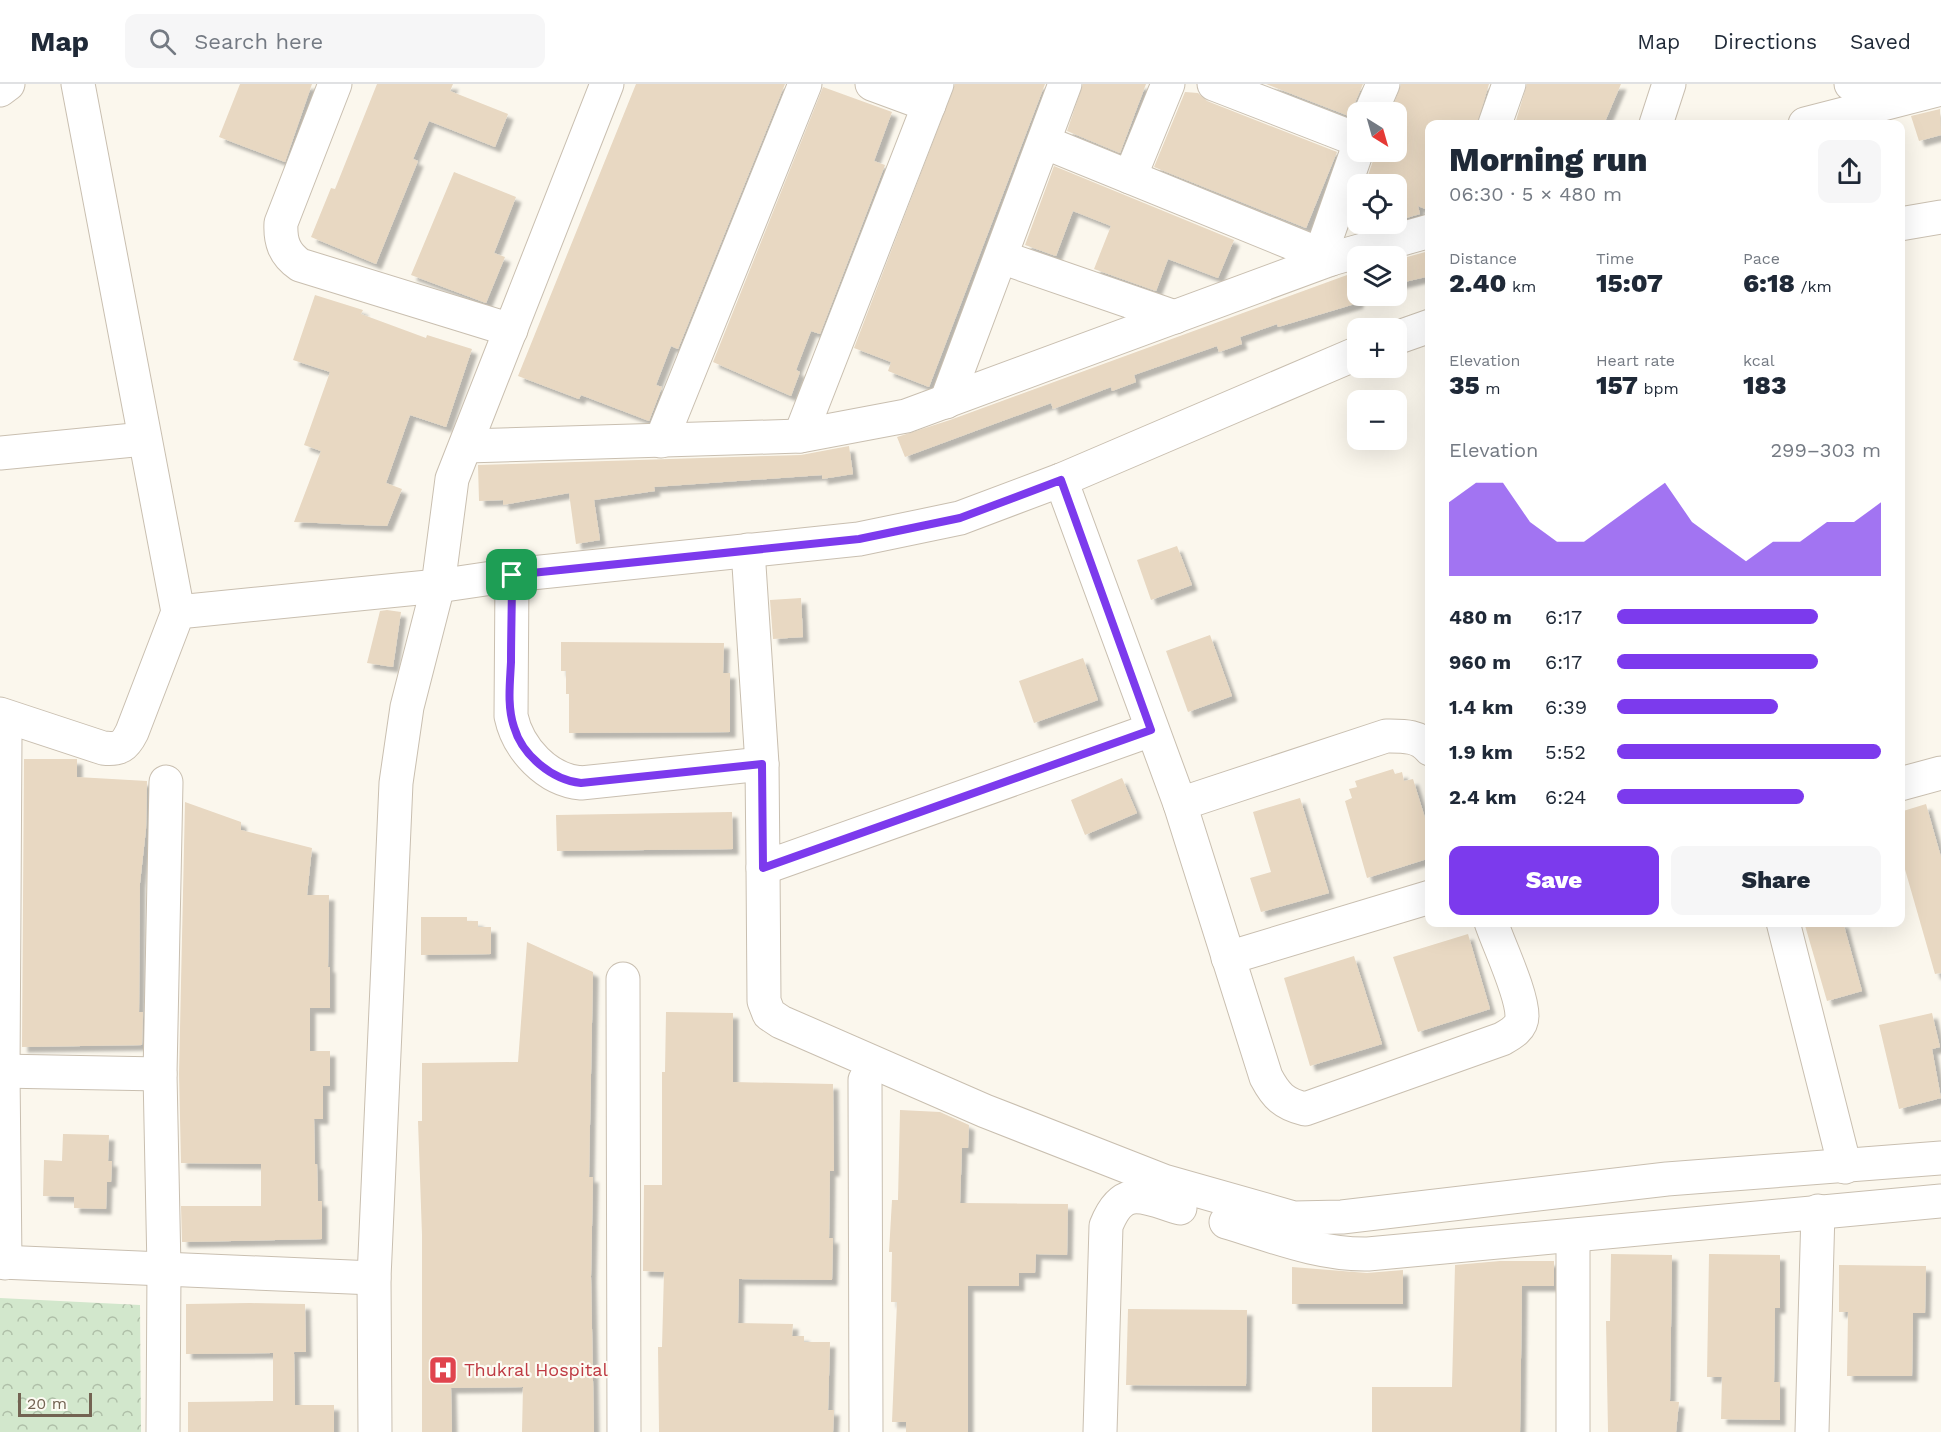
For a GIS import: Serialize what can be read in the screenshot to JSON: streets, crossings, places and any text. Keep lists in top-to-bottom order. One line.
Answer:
{"places":{"hospital":["Thukral Hospital"]},"scale_bar":"20 m","north":"bottom right","page":{"header":"Map","search":"Search here","nav":["Map","Directions","Saved"],"map_buttons":["+","−"],"heading":["Morning run","06:30 · 5 × 480 m"],"stats":[["Distance","2.40 km"],["Time","15:07"],["Pace","6:18 /km"],["Elevation","35 m"],["Heart rate","157 bpm"],["kcal","183"]],"chart":["Elevation","299–303 m"],"list":[{"name":"480 m","note":"6:17"},{"name":"960 m","note":"6:17"},{"name":"1.4 km","note":"6:39"},{"name":"1.9 km","note":"5:52"},{"name":"2.4 km","note":"6:24"}],"buttons":["Save","Share"],"scale":"20 m"}}
